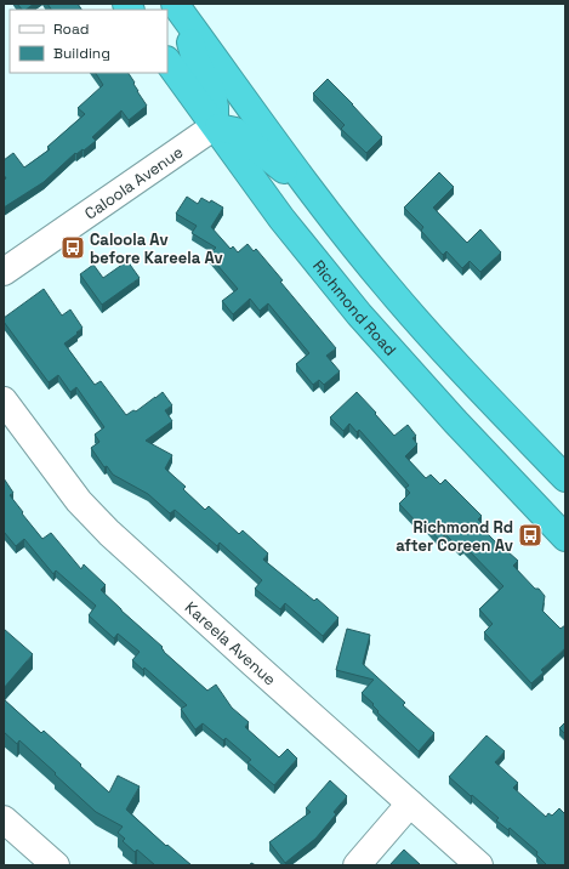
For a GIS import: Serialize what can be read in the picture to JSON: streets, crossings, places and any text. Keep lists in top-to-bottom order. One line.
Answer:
{"streets":{"highway":["Richmond Road"],"street":["Caloola Avenue","Kareela Avenue"]},"crossings":[["Caloola Avenue","Richmond Road"]],"places":{"bus stop":["Caloola Av before Kareela Av","Richmond Rd after Coreen Av"]},"legend":["Road","Building"]}
